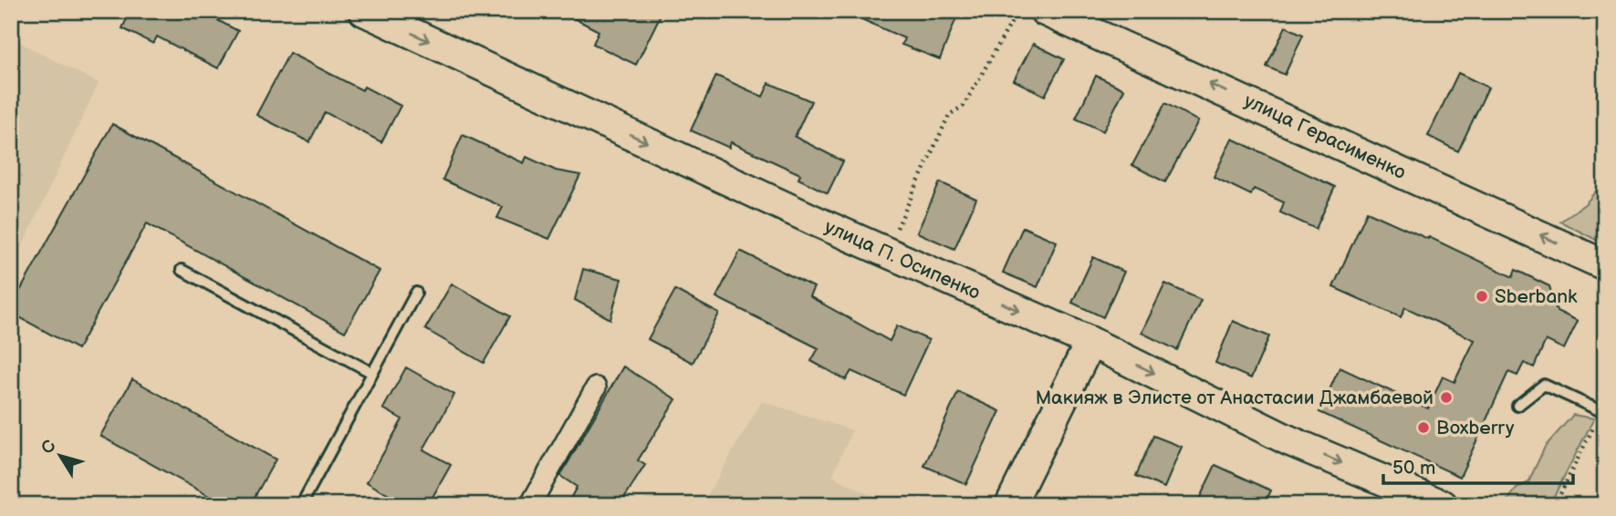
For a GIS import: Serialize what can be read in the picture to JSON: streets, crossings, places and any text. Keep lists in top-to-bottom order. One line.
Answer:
{"streets":{"main road":["улица Герасименко","улица П. Осипенко"]},"one_way":["улица Герасименко","улица П. Осипенко"],"places":["Sberbank","Макияж в Элисте от Анастасии Джамбаевой","Boxberry"],"scale_bar":"50 m","north":"top left"}
